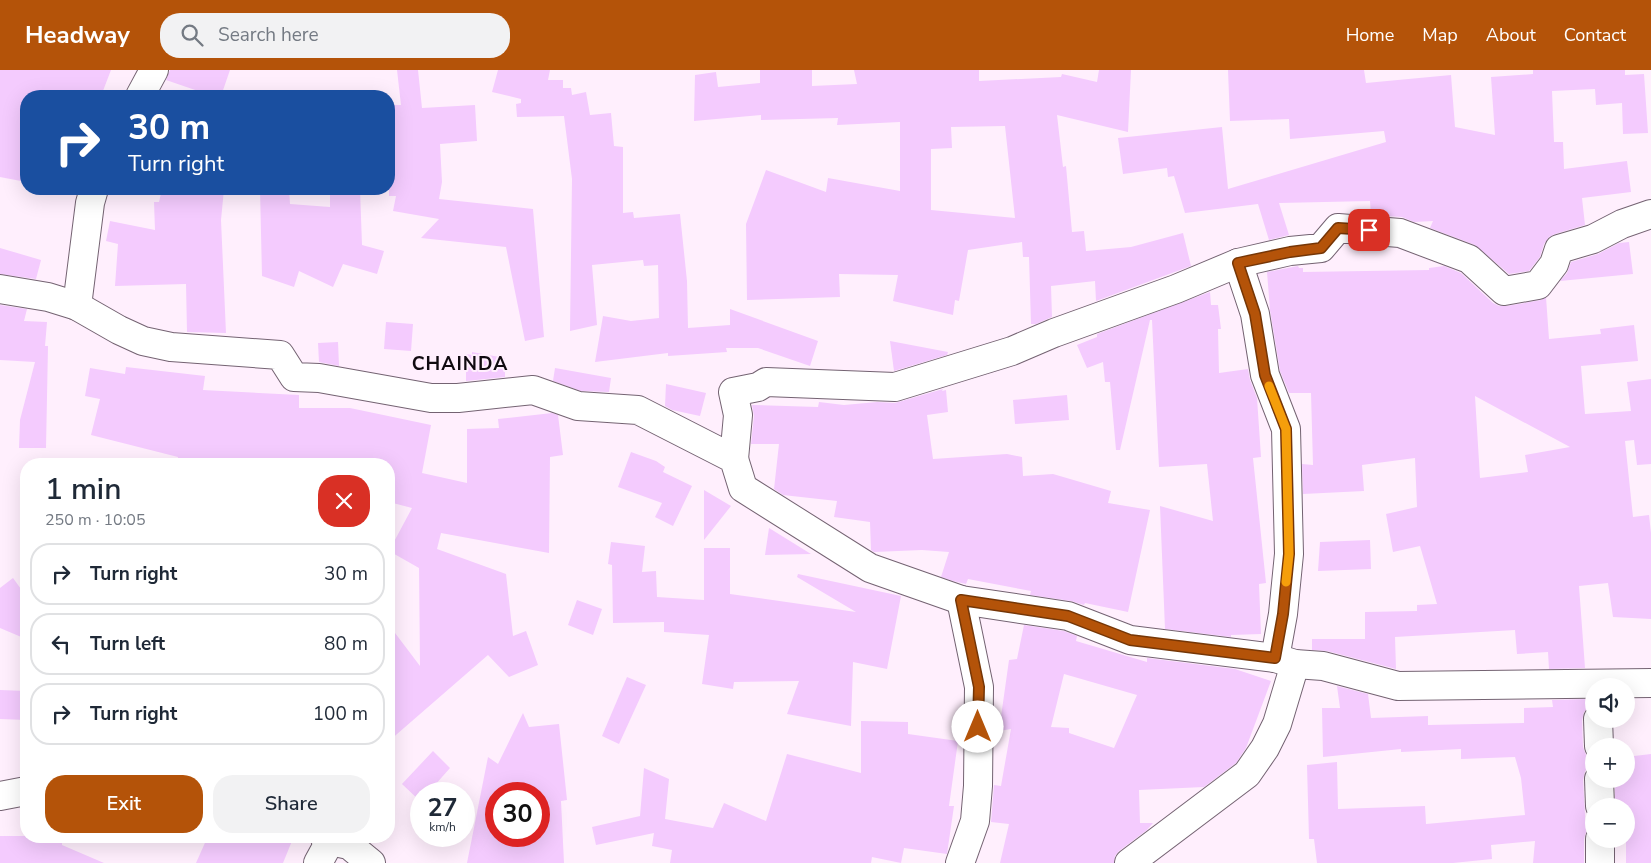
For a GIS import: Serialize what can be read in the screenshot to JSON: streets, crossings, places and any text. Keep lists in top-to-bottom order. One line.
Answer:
{"districts":["CHAINDA"],"page":{"header":"Headway","search":"Search here","nav":["Home","Map","About","Contact"],"turn":["30 m","Turn right"],"heading":["1 min","250 m · 10:05"],"list":[{"name":"Turn right","value":"30 m"},{"name":"Turn left","value":"80 m"},{"name":"Turn right","value":"100 m"}],"map_buttons":["+","−"],"buttons":["Exit","Share"],"speed":"27 km/h","limit":"30"}}
